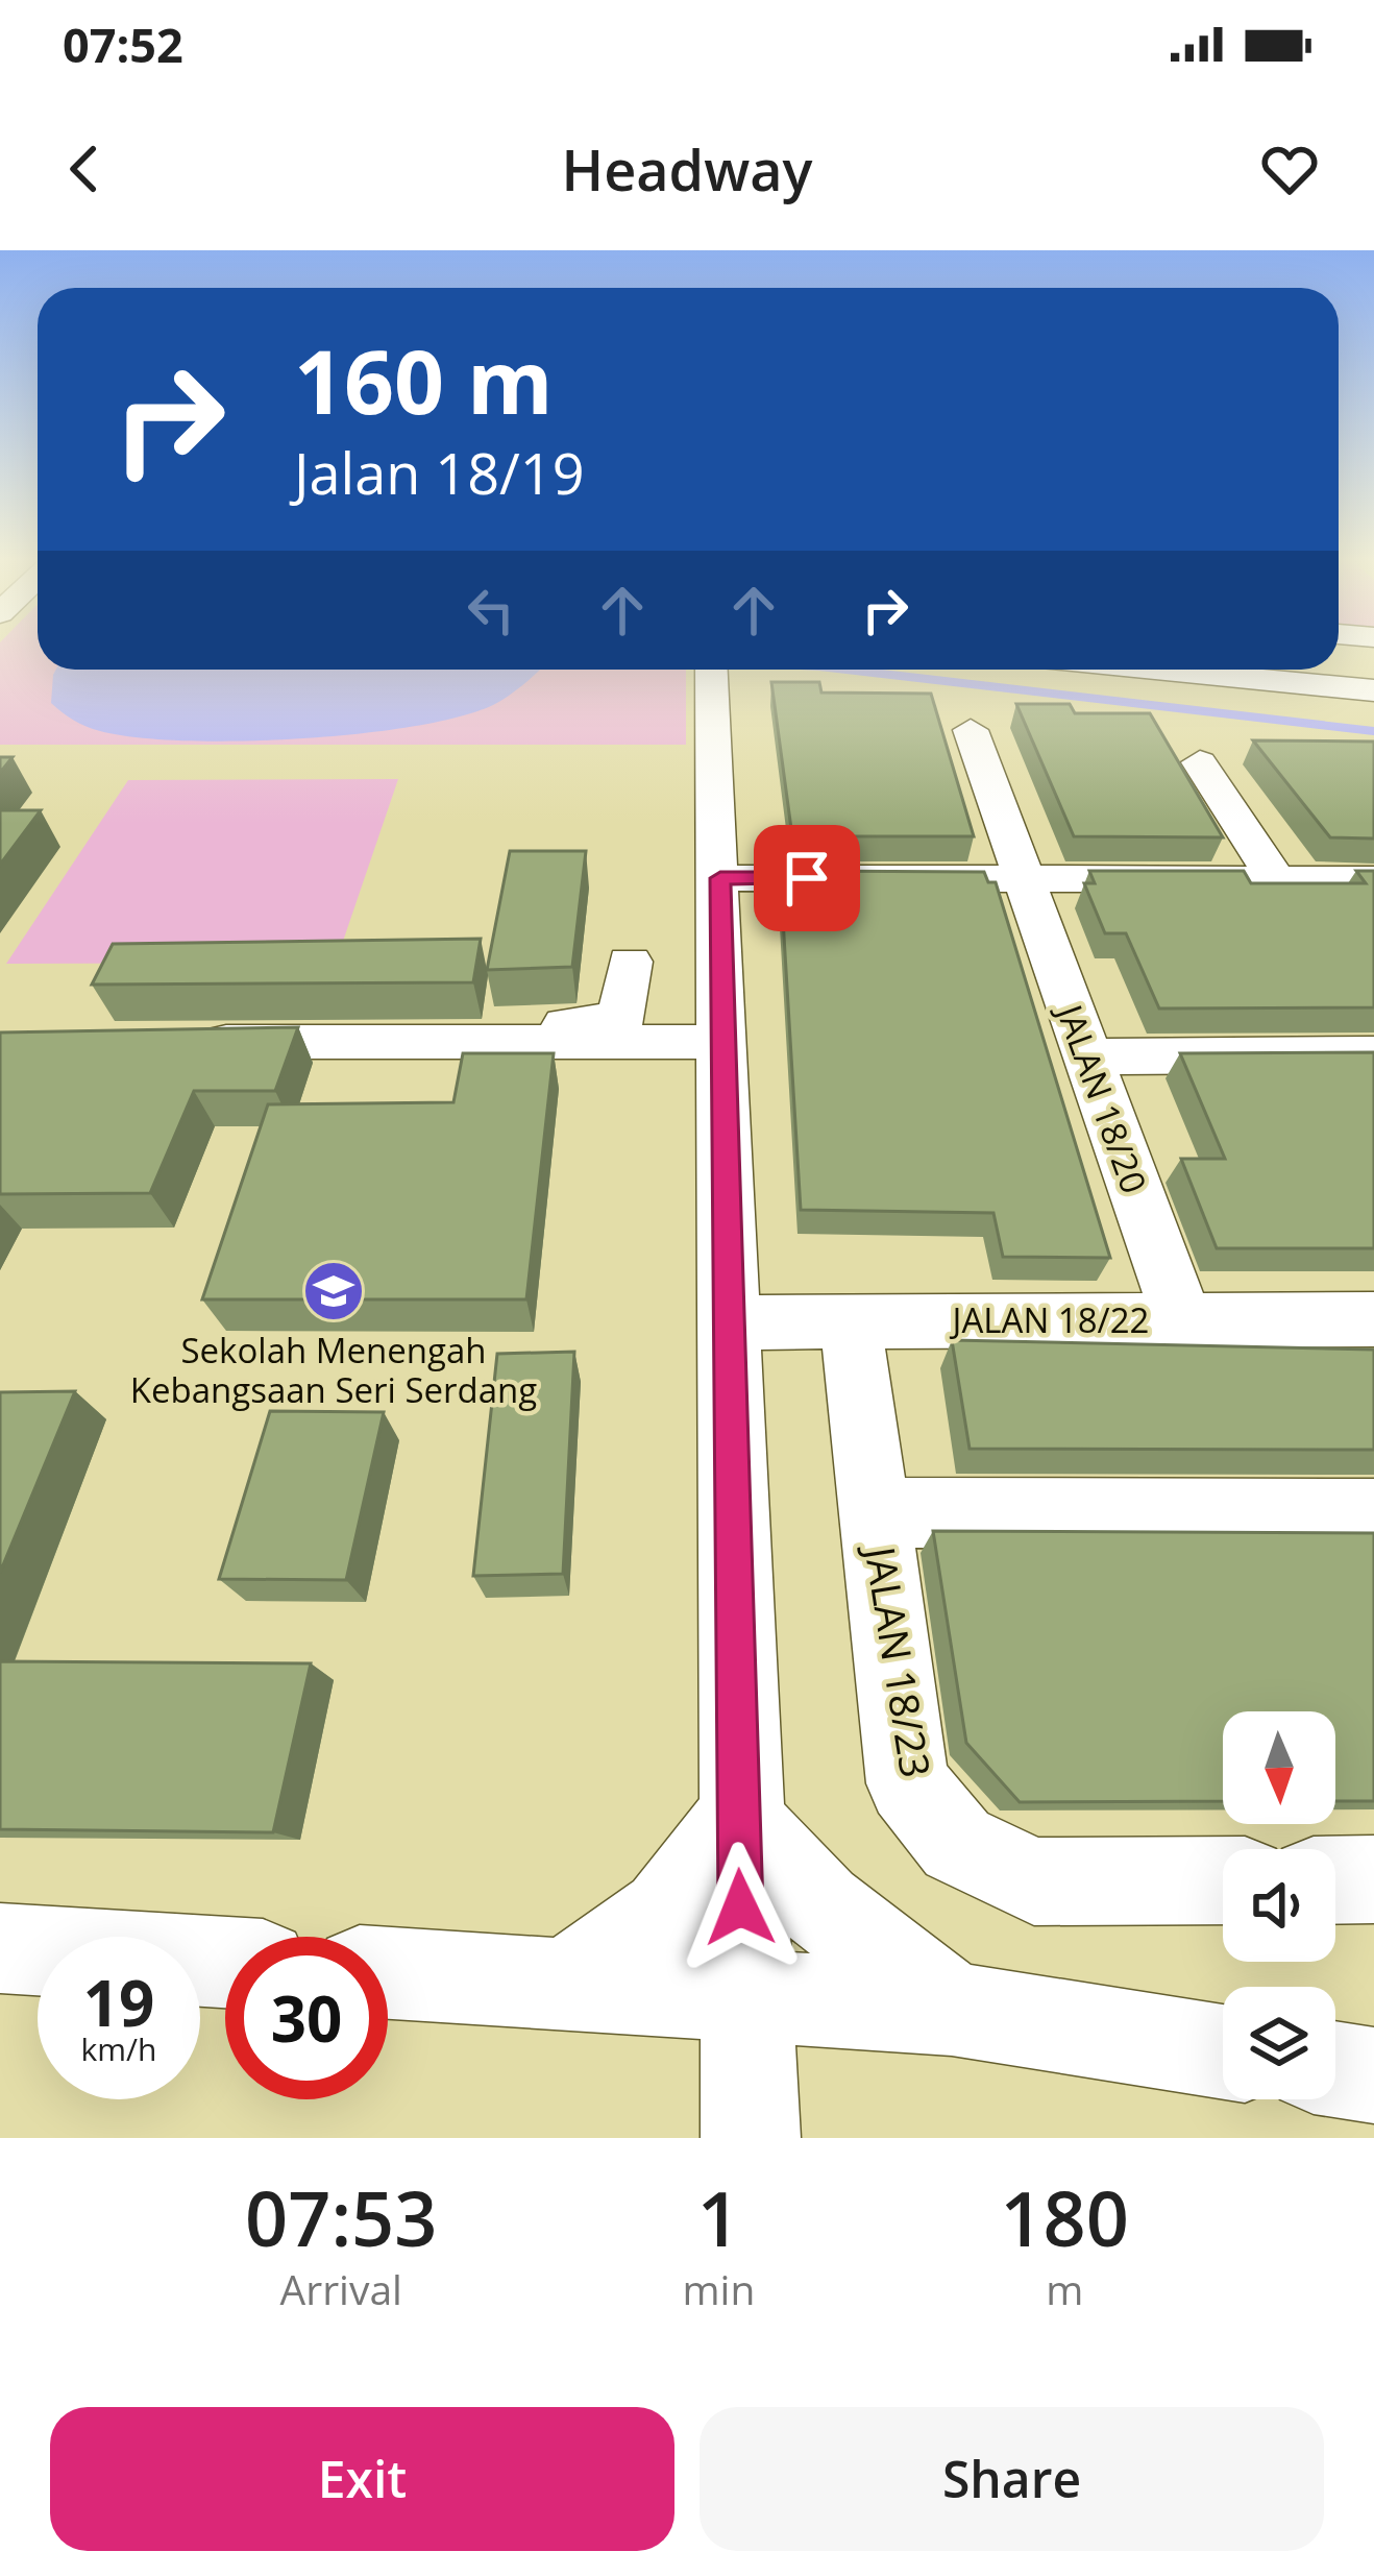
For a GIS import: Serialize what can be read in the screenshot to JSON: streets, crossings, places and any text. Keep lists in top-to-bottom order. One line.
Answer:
{"streets":{"street":["JALAN 18/20","JALAN 18/22","JALAN 18/23"]},"crossings":[["JALAN 18/20","JALAN 18/22"],["JALAN 18/22","JALAN 18/23"]],"places":{"school or university":["Sekolah Menengah Kebangsaan Seri Serdang"]},"north":"bottom","page":{"status":"07:52","header":"Headway","turn":["160 m","Jalan 18/19"],"speed":"19 km/h","limit":"30","eta":["07:53","Arrival","1","min","180","m"],"buttons":["Exit","Share"]}}
